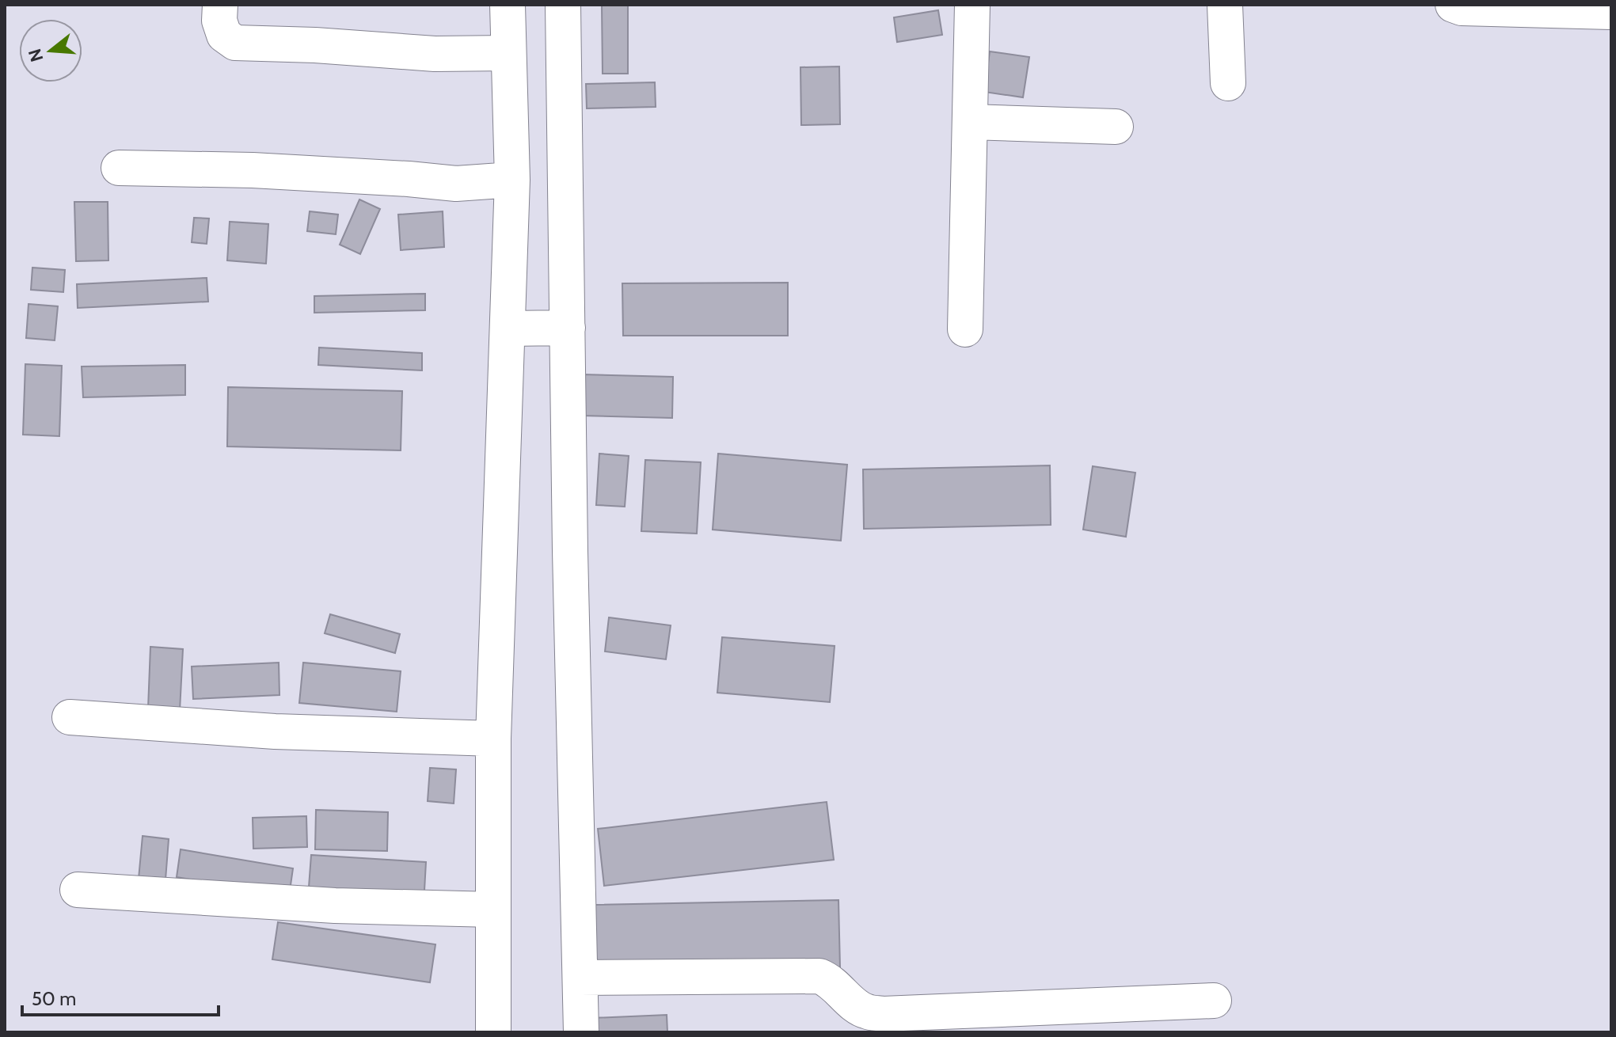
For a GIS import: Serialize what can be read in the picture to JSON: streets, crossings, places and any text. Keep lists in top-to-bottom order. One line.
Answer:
{"scale_bar":"50 m","north":"left"}
